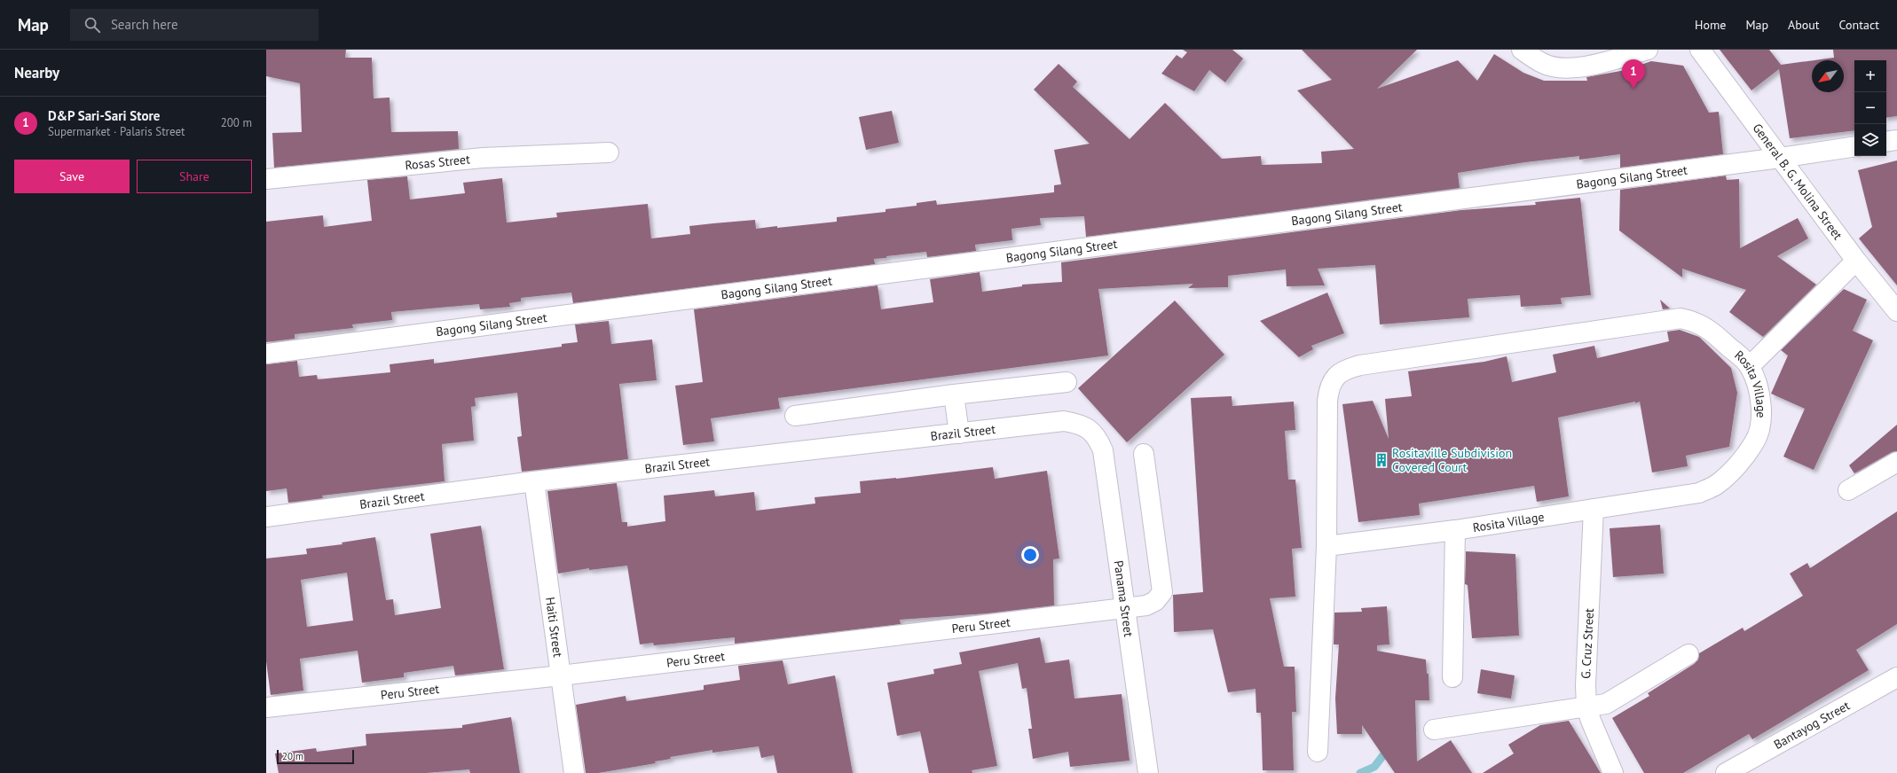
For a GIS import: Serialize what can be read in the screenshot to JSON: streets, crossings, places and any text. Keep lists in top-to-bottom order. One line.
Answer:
{"streets":{"street":["Rosas Street","Bagong Silang Street","General B. G. Molina Street","Rosita Village","Brazil Street","Panama Street","Peru Street","Haiti Street","G. Cruz Street","Bantayog Street"]},"crossings":[["Bagong Silang Street","General B. G. Molina Street"],["Rosita Village","G. Cruz Street"],["Brazil Street","Panama Street"],["Brazil Street","Haiti Street"],["Panama Street","Peru Street"],["Peru Street","Haiti Street"]],"places":{"building":["Rositaville Subdivision Covered Court"]},"scale_bar":"20 m","north":"bottom left","page":{"header":"Map","search":"Search here","nav":["Home","Map","About","Contact"],"heading":"Nearby","pins":"1","map_buttons":["+","−"],"list":[{"mark":"1","name":"D&P Sari-Sari Store","note":"Supermarket · Palaris Street","value":"200 m"}],"buttons":["Save","Share"],"scale":"20 m"}}
